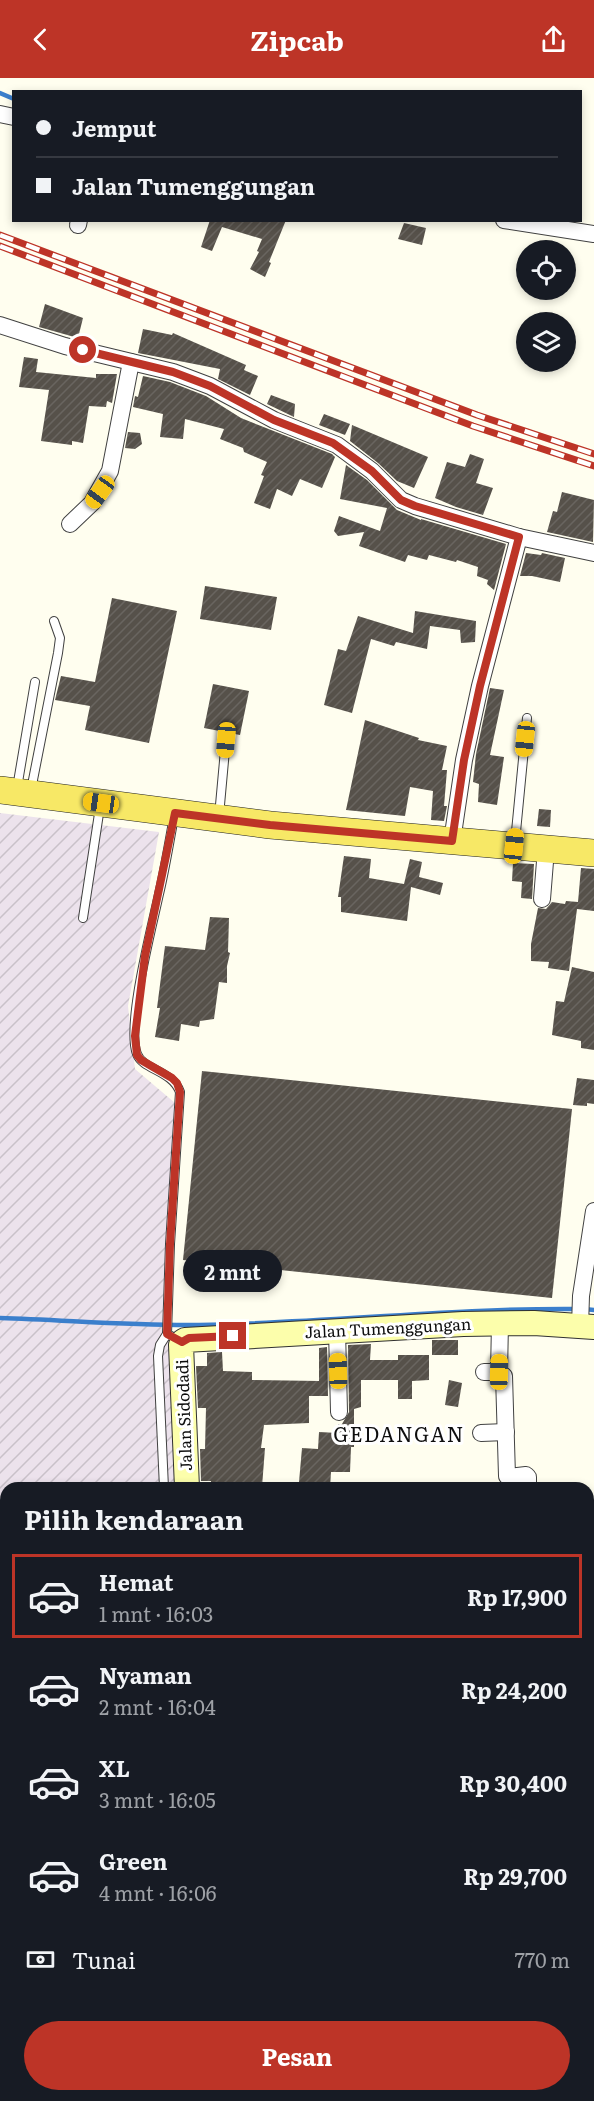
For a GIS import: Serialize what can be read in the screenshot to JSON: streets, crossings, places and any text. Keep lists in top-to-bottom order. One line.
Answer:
{"streets":{"street":["Jalan Tumenggungan","Jalan Sidodadi"]},"crossings":[["Jalan Tumenggungan","Jalan Sidodadi"]],"districts":["GEDANGAN"],"page":{"header":"Zipcab","banner":["Jemput","Jalan Tumenggungan"],"bubble":"2 mnt","heading":"Pilih kendaraan","list":[{"name":"Hemat","note":"1 mnt · 16:03","value":"Rp 17,900"},{"name":"Nyaman","note":"2 mnt · 16:04","value":"Rp 24,200"},{"name":"XL","note":"3 mnt · 16:05","value":"Rp 30,400"},{"name":"Green","note":"4 mnt · 16:06","value":"Rp 29,700"}],"pay":["Tunai","770 m"],"buttons":"Pesan"}}
